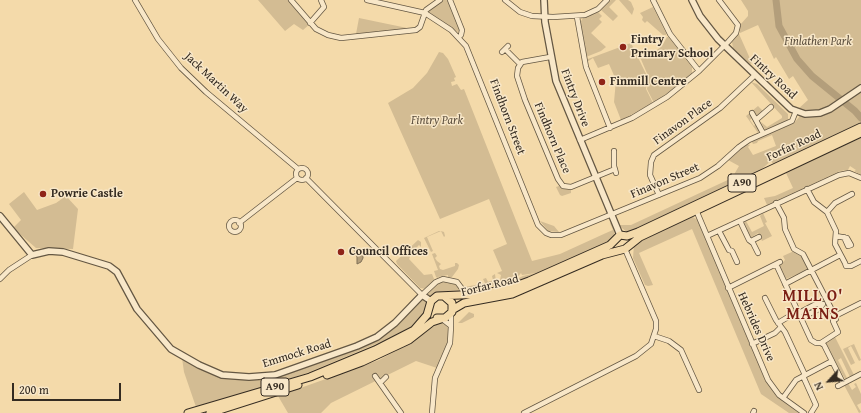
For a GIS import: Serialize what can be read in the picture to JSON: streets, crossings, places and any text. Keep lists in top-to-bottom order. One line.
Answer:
{"streets":{"highway":["Forfar Road","A90"],"street":["Fintry Road","Jack Martin Way","Fintry Drive","Findhorn Street","Finavon Place","Findhorn Place","Finavon Street","Hebrides Drive","Emmock Road"]},"crossings":[["Fintry Road","Finavon Place"],["Fintry Road","Finavon Street"],["Jack Martin Way","Forfar Road"],["Jack Martin Way","A90"],["Jack Martin Way","Emmock Road"],["Fintry Drive","Findhorn Street"],["Fintry Drive","Findhorn Place"],["Fintry Drive","Forfar Road"],["Fintry Drive","Finavon Street"],["Findhorn Street","Finavon Street"],["Finavon Place","Finavon Street"],["Forfar Road","A90"],["Forfar Road","Hebrides Drive"]],"districts":["MILL O' MAINS"],"parks":["Finlathen Park","Fintry Park"],"places":["Fintry Primary School","Finmill Centre","Powrie Castle","Council Offices"],"scale_bar":"200 m","north":"bottom left"}
